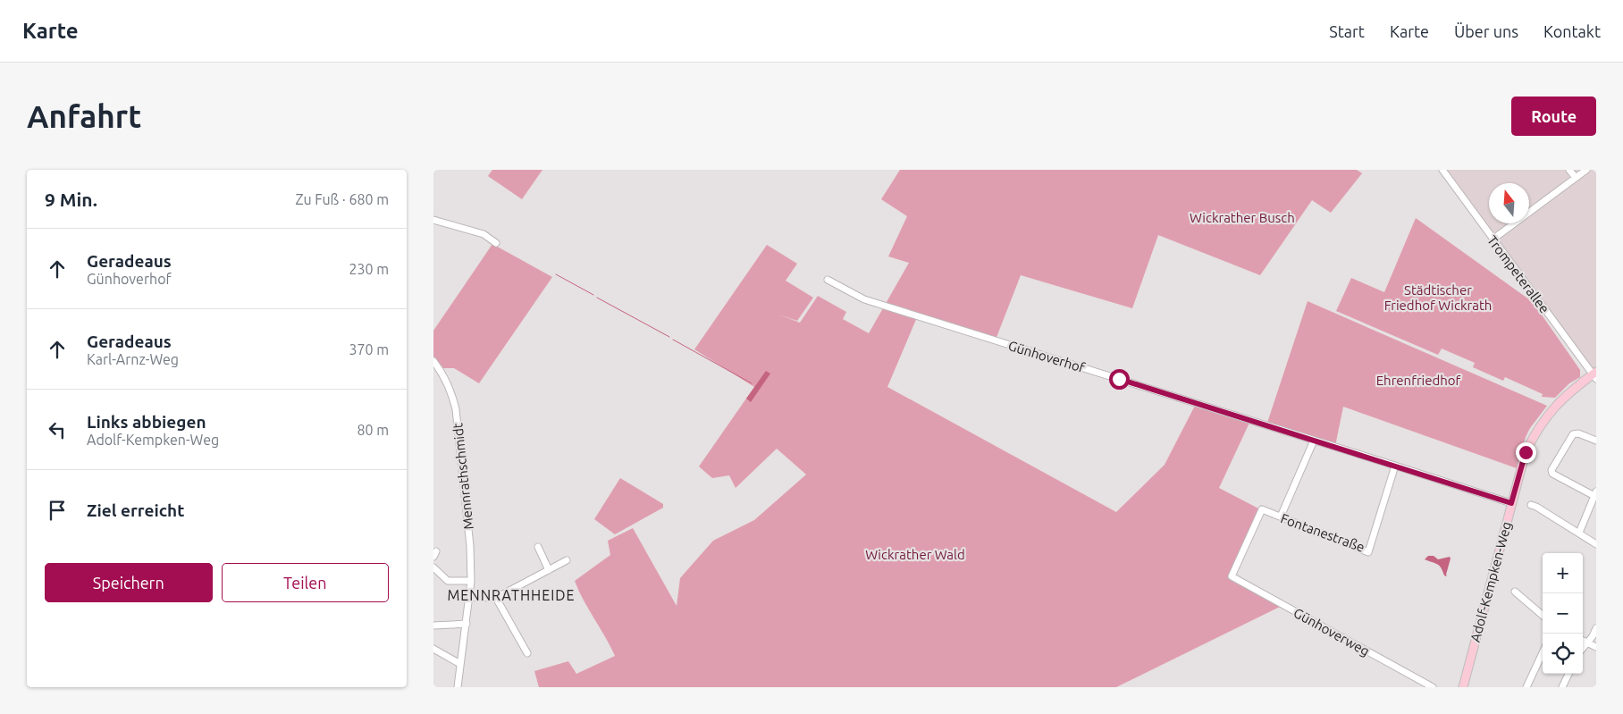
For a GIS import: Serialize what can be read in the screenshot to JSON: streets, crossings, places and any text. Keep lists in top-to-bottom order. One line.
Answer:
{"streets":{"main road":["Adolf-Kempken-Weg"],"street":["Trompeterallee","Günhoverhof","Mennrathschmidt","Fontanestraße","Günhoverweg"]},"crossings":[["Trompeterallee","Adolf-Kempken-Weg"],["Günhoverhof","Fontanestraße"],["Günhoverhof","Adolf-Kempken-Weg"],["Fontanestraße","Günhoverweg"]],"districts":["MENNRATHHEIDE"],"parks":["Wickrather Busch","Städtischer Friedhof Wickrath","Ehrenfriedhof","Wickrather Wald"],"north":"top","page":{"header":"Karte","nav":["Start","Karte","Über uns","Kontakt"],"buttons":["Route",["Speichern","Teilen"]],"title":"Anfahrt","heading":["9 Min.","Zu Fuß · 680 m"],"list":[["Geradeaus","Günhoverhof","230 m"],["Geradeaus","Karl-Arnz-Weg","370 m"],["Links abbiegen","Adolf-Kempken-Weg","80 m"],"Ziel erreicht"],"map_buttons":["+","−"]}}
